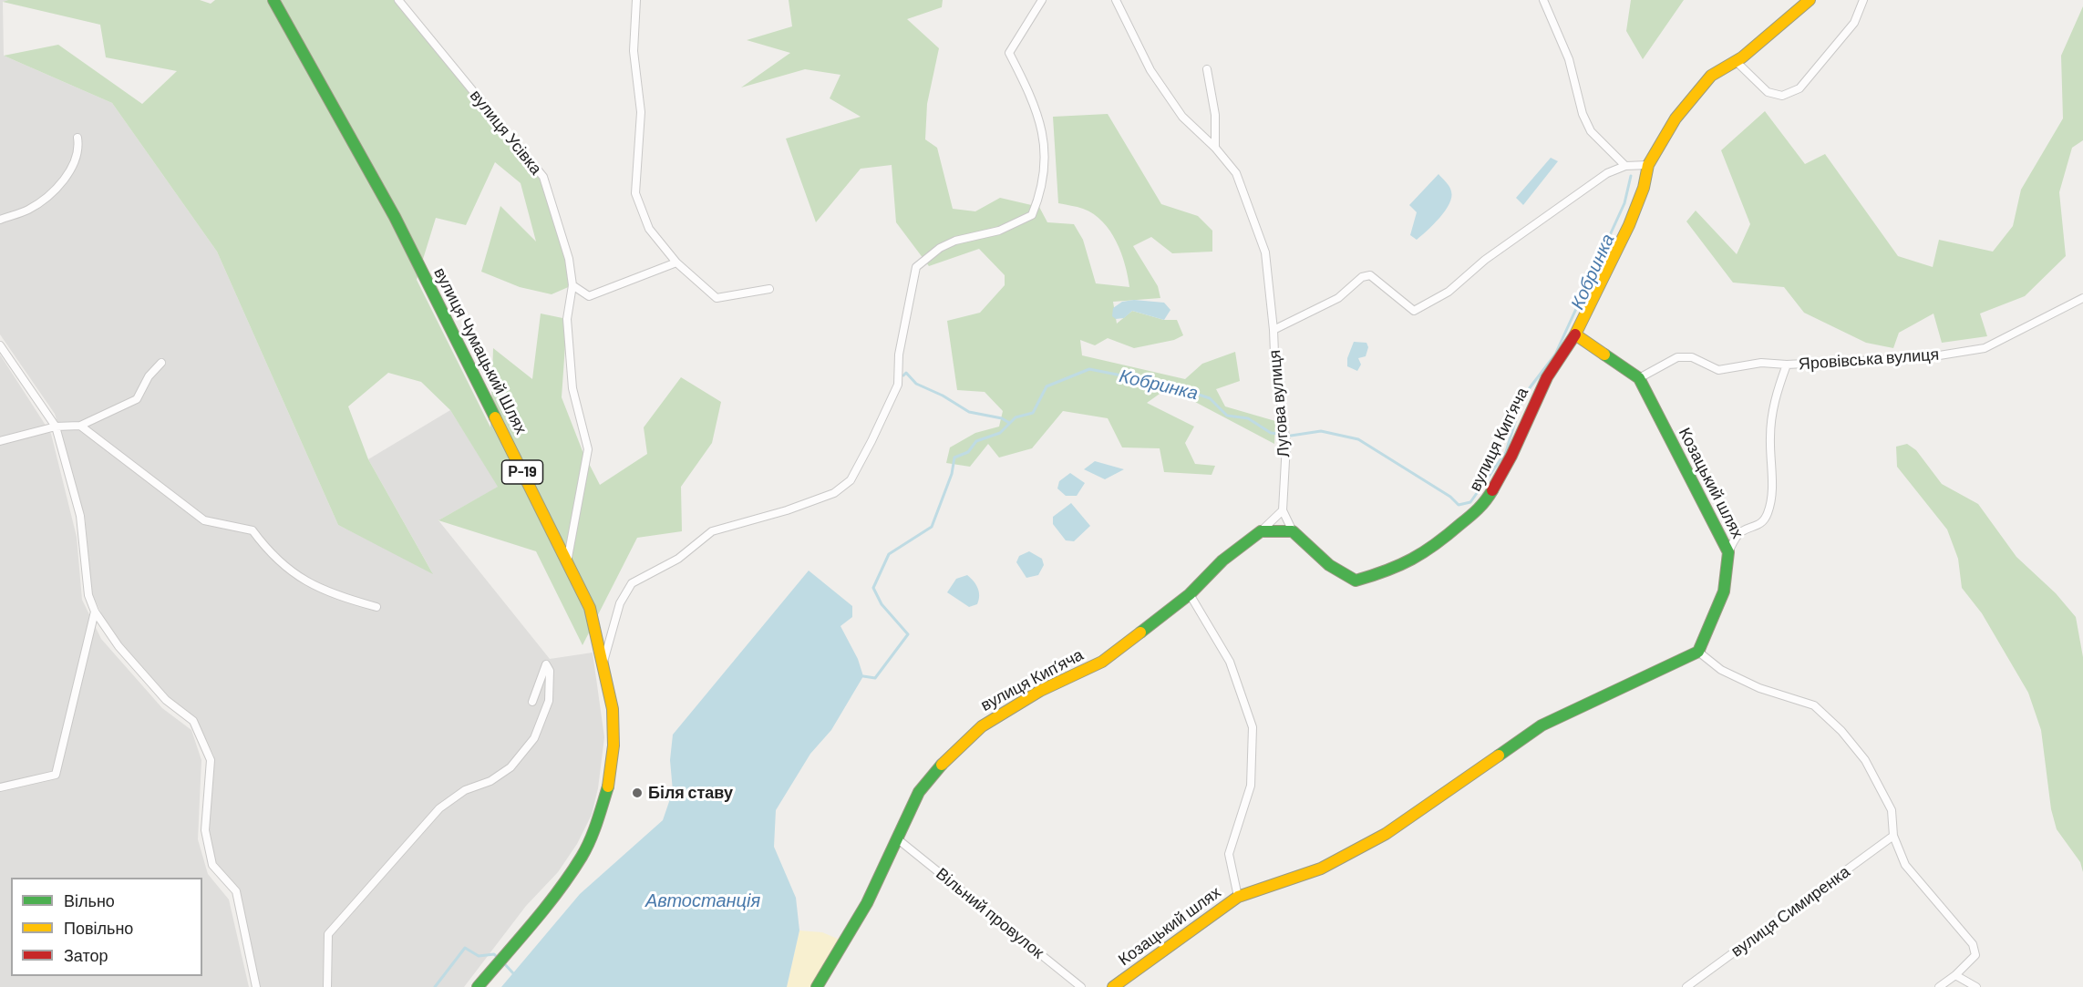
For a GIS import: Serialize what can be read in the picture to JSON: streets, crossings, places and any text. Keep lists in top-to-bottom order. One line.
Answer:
{"streets":{"street":["вулиця Усівка","вулиця Чумацький Шлях","Яровівська вулиця","Лугова вулиця","вулиця Кипʼяча","Р-19","Козацький шлях","вулиця Симиренка","Вільний провулок"]},"crossings":[["вулиця Усівка","вулиця Чумацький Шлях"],["Яровівська вулиця","Козацький шлях"],["вулиця Кипʼяча","Козацький шлях"],["вулиця Кипʼяча","Вільний провулок"]],"water":["Кобринка","Автостанція"],"places":["Біля ставу"],"legend":["Вільно","Повільно","Затор"]}
